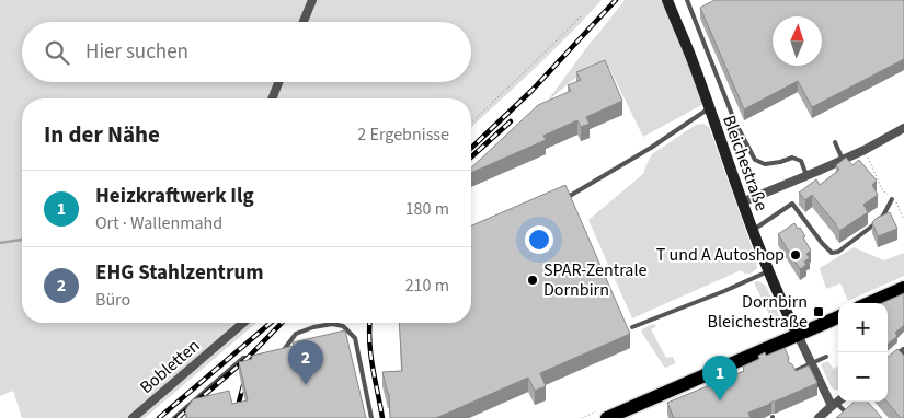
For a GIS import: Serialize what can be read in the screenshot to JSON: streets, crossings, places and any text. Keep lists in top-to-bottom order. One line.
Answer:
{"streets":{"main road":["Bleichestraße"],"street":["Bobletten"]},"places":{"other":["T und A Autoshop","SPAR-Zentrale Dornbirn"],"transit":["Dornbirn Bleichestraße"]},"north":"top","page":{"search":"Hier suchen","heading":["In der Nähe","2 Ergebnisse"],"list":[{"mark":"1","name":"Heizkraftwerk Ilg","note":"Ort · Wallenmahd","value":"180 m"},{"mark":"2","name":"EHG Stahlzentrum","note":"Büro","value":"210 m"}],"map_buttons":["+","−"],"pins":["2","1"]}}
